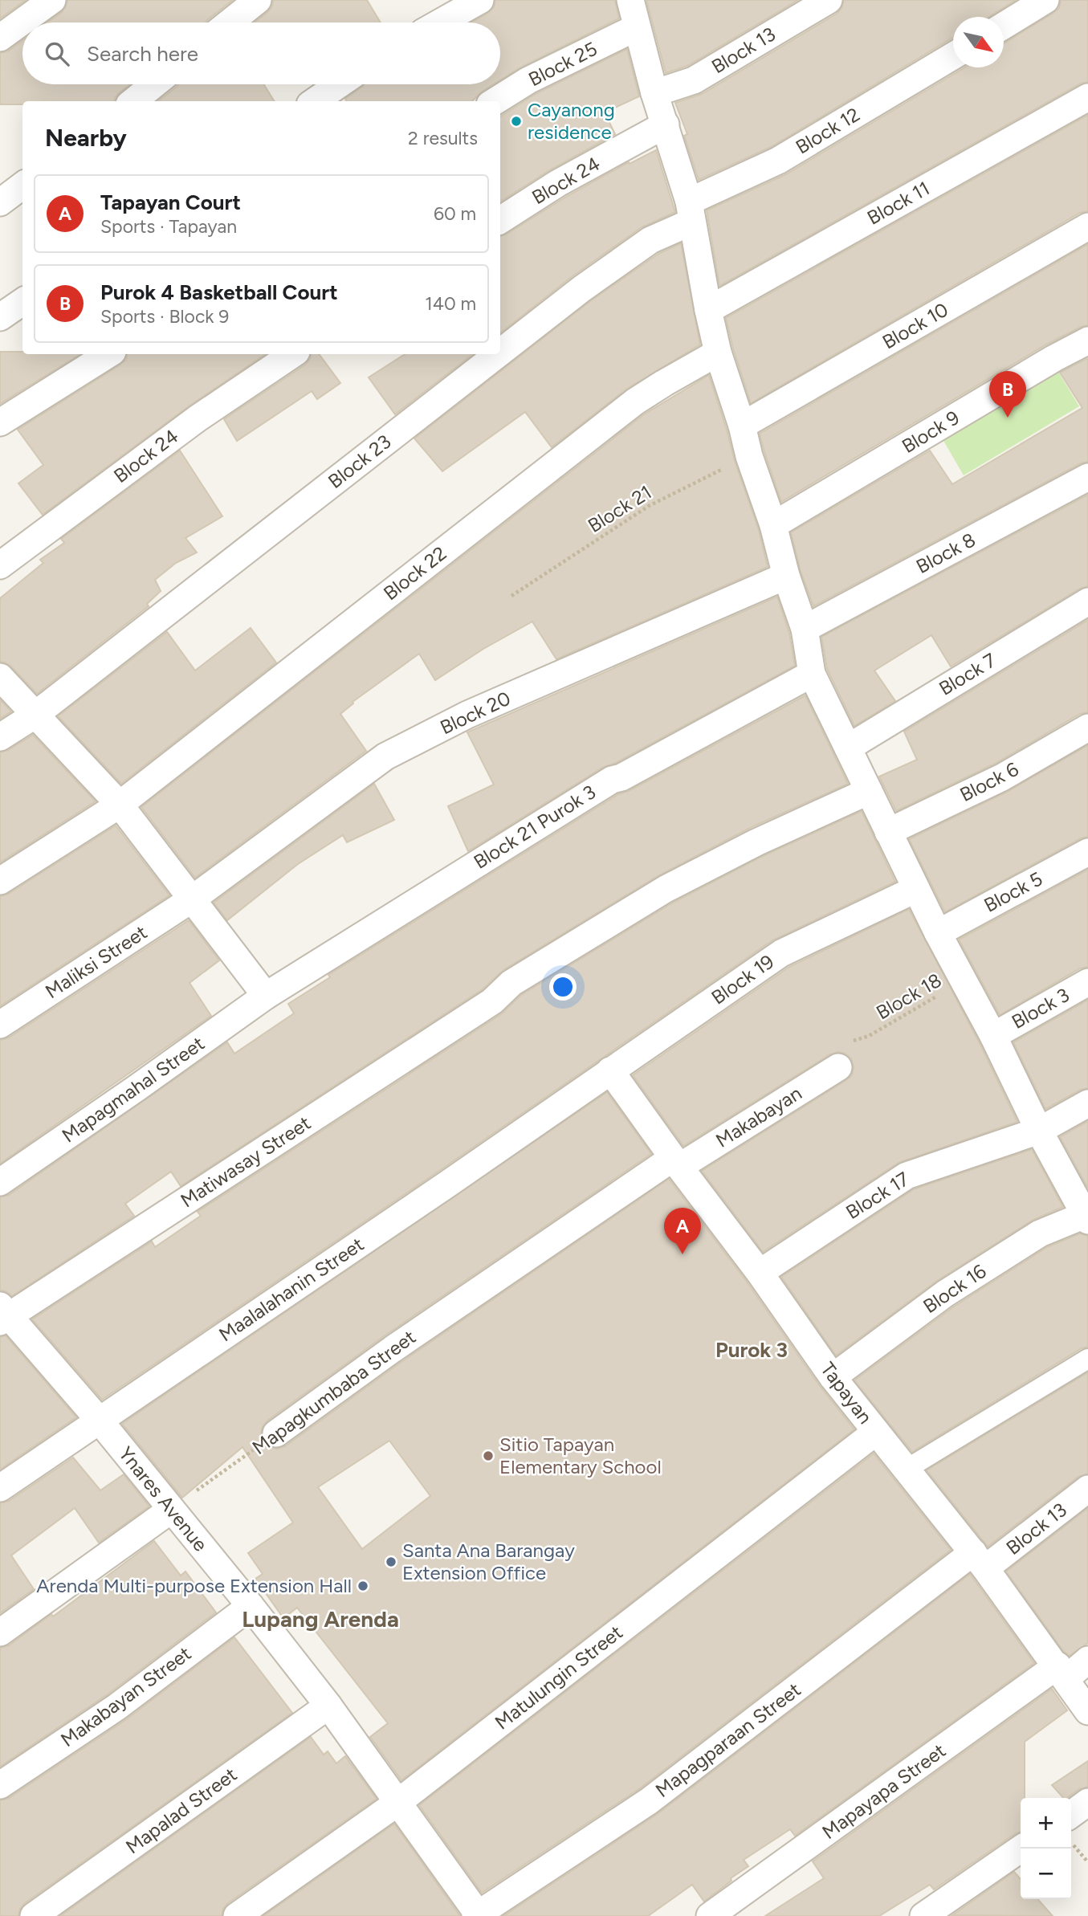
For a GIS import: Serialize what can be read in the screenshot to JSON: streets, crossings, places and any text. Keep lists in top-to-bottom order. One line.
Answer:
{"streets":{"street":["Block 13","Block 25","Block 12","Block 24","Block 11","Block 10","Block 9","Block 23","Block 8","Block 22","Block 7","Block 20","Block 6","Block 21 Purok 3","Block 5","Maliksi Street","Block 19","Block 3","Mapagmahal Street","Makabayan","Matiwasay Street","Block 17","Block 16","Maalalahanin Street","Mapagkumbaba Street","Tapayan","Ynares Avenue","Matulungin Street","Makabayan Street","Mapagparaan Street","Mapayapa Street","Mapalad Street"],"path":["Block 21","Block 18"]},"crossings":[["Block 13","Tapayan"],["Block 13","Mapagparaan Street"],["Block 12","Block 23"],["Block 20","Maliksi Street"],["Block 21 Purok 3","Mapagmahal Street"],["Block 19","Maalalahanin Street"],["Block 19","Tapayan"],["Makabayan","Mapagkumbaba Street"],["Makabayan","Tapayan"],["Matiwasay Street","Ynares Avenue"],["Block 17","Tapayan"],["Block 16","Tapayan"],["Maalalahanin Street","Ynares Avenue"],["Mapagkumbaba Street","Tapayan"],["Mapagkumbaba Street","Ynares Avenue"],["Tapayan","Matulungin Street"],["Tapayan","Mapagparaan Street"],["Tapayan","Mapayapa Street"],["Ynares Avenue","Matulungin Street"],["Ynares Avenue","Makabayan Street"],["Ynares Avenue","Mapagparaan Street"],["Ynares Avenue","Mapalad Street"]],"districts":["Purok 3","Lupang Arenda"],"places":["Cayanong residence","Sitio Tapayan Elementary School","Santa Ana Barangay Extension Office","Arenda Multi-purpose Extension Hall"],"north":"bottom right","page":{"search":"Search here","heading":["Nearby","2 results"],"list":[{"mark":"A","name":"Tapayan Court","note":"Sports · Tapayan","value":"60 m"},{"mark":"B","name":"Purok 4 Basketball Court","note":"Sports · Block 9","value":"140 m"}],"pins":["B","A"],"map_buttons":["+","−"]}}
